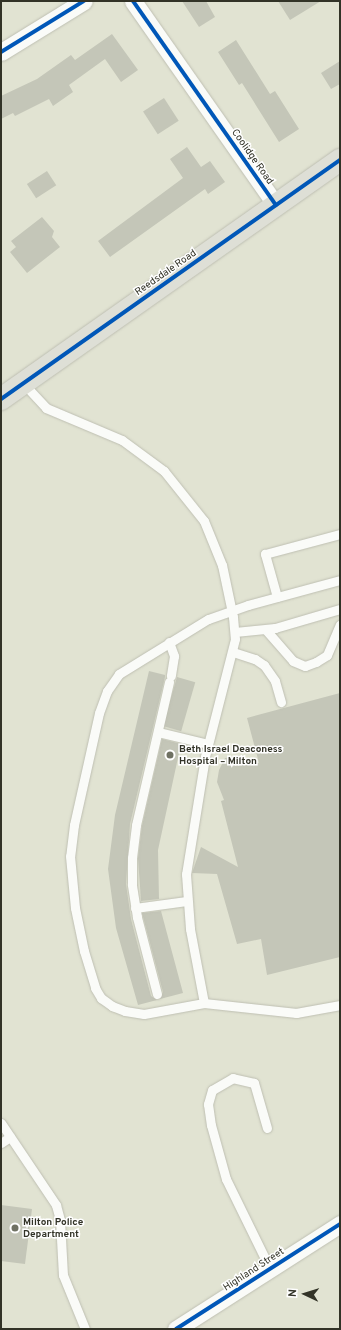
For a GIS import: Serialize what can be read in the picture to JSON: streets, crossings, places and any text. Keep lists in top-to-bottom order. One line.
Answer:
{"streets":{"main road":["Reedsdale Road"],"street":["Coolidge Road","Highland Street"]},"crossings":[["Coolidge Road","Reedsdale Road"]],"places":["Beth Israel Deaconess Hospital – Milton","Milton Police Department"],"north":"left"}
